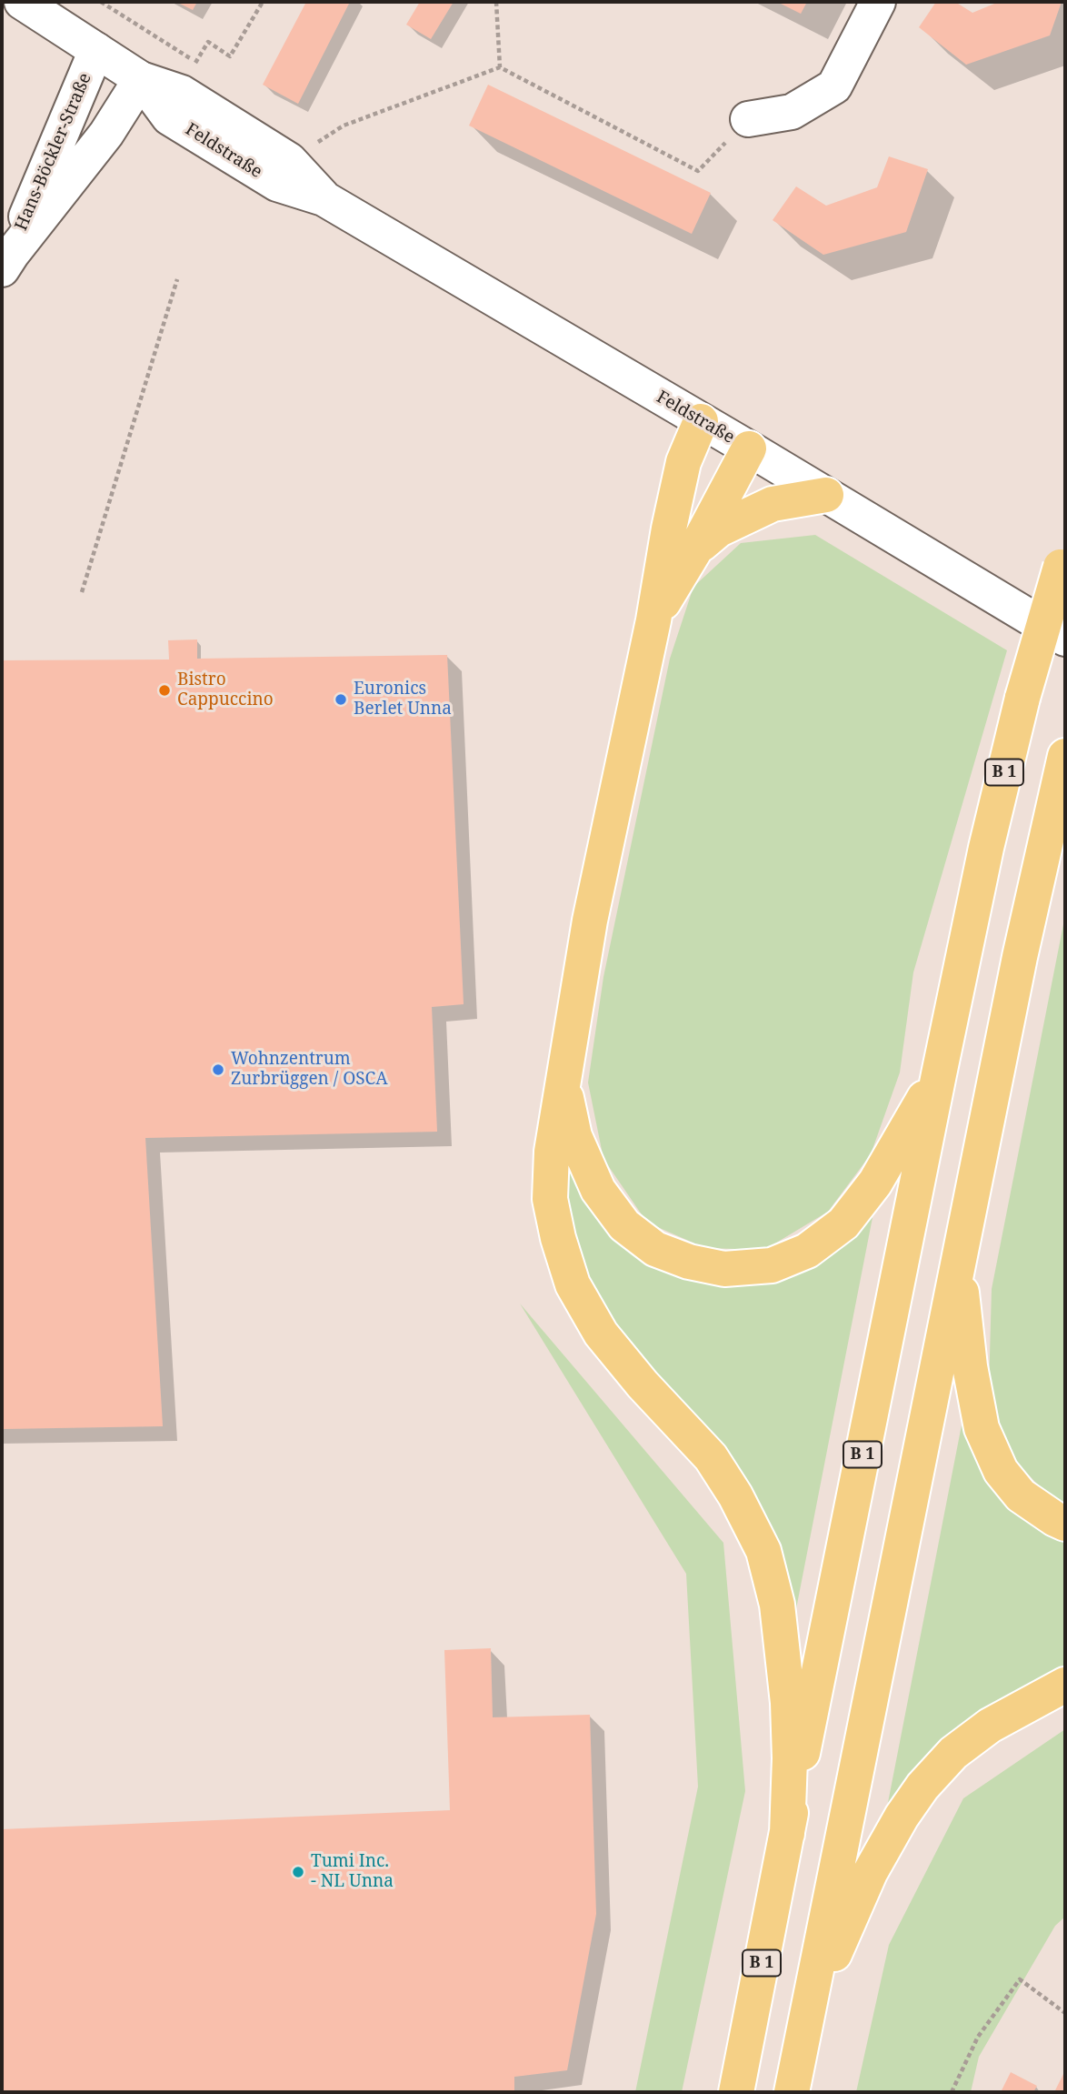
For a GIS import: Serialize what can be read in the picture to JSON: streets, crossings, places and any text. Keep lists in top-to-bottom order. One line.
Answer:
{"streets":{"main road":["Feldstraße","Hans-Böckler-Straße","B 1"]},"crossings":[["Feldstraße","Hans-Böckler-Straße"]],"places":["Bistro Cappuccino","Euronics Berlet Unna","Wohnzentrum Zurbrüggen / OSCA","Tumi Inc. - NL Unna"]}
